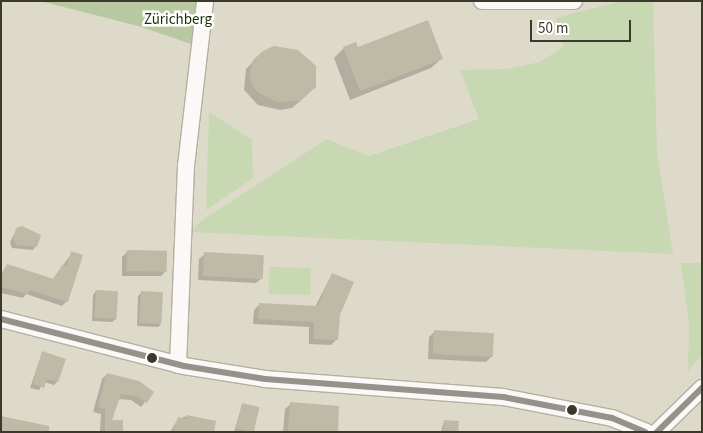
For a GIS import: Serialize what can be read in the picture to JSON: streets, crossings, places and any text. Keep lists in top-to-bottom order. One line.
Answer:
{"parks":["Zürichberg"],"scale_bar":"50 m"}
